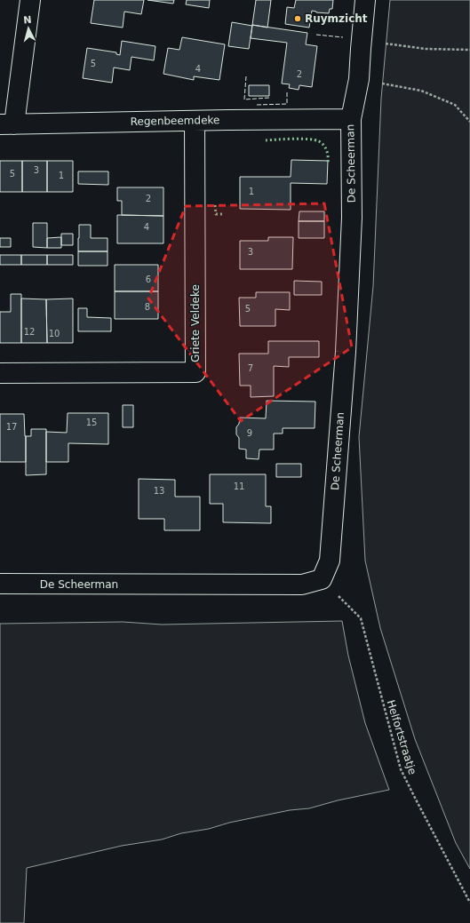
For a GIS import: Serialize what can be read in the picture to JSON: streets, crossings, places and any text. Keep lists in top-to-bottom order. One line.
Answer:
{"streets":{"street":["Regenbeemdeke","De Scheerman","Griete Veldeke"],"path":["Helfortstraatje"]},"crossings":[["Regenbeemdeke","De Scheerman"],["Regenbeemdeke","Griete Veldeke"],["De Scheerman","Helfortstraatje"]],"places":["Ruymzicht"],"house_numbers":["5","4","2","3","5","1","1","2","4","3","6","8","5","12","10","7","15","17","9","11","13"],"north":"top"}
